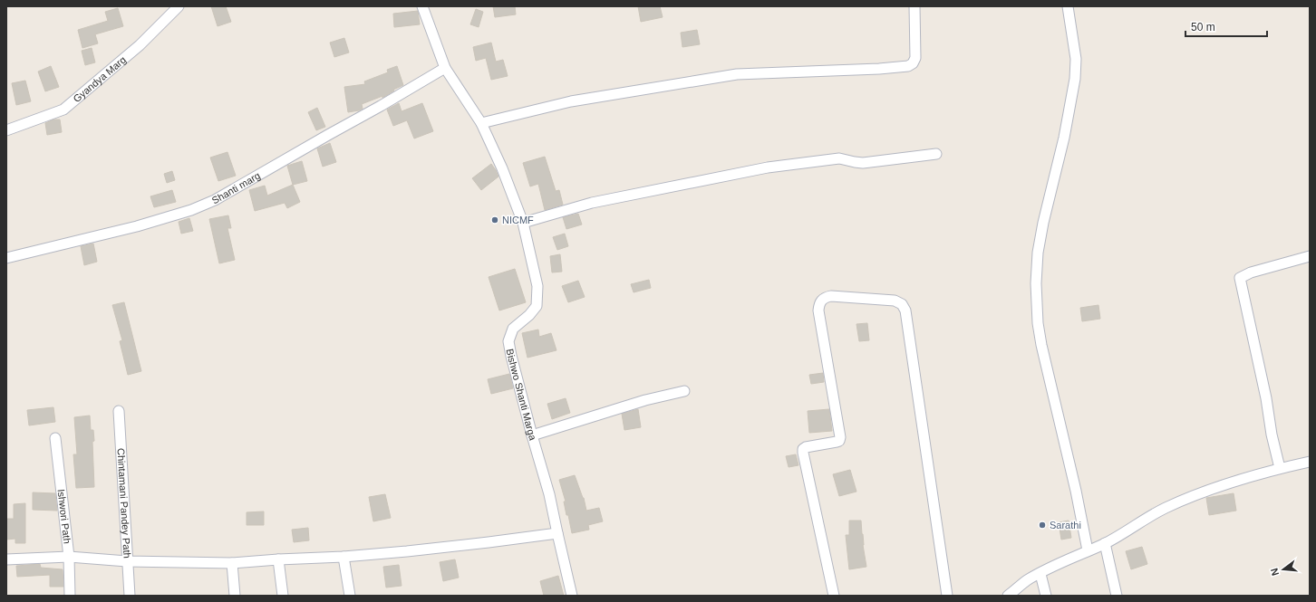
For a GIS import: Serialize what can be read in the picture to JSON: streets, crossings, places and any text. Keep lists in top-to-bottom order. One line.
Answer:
{"streets":{"street":["Gyandya Marg","Shanti marg","Bishwo Shanti Marga","Chintamani Pandey Path","Ishwori Path"]},"crossings":[["Shanti marg","Bishwo Shanti Marga"]],"places":["NICMF","Sarathi"],"scale_bar":"50 m","north":"left"}
